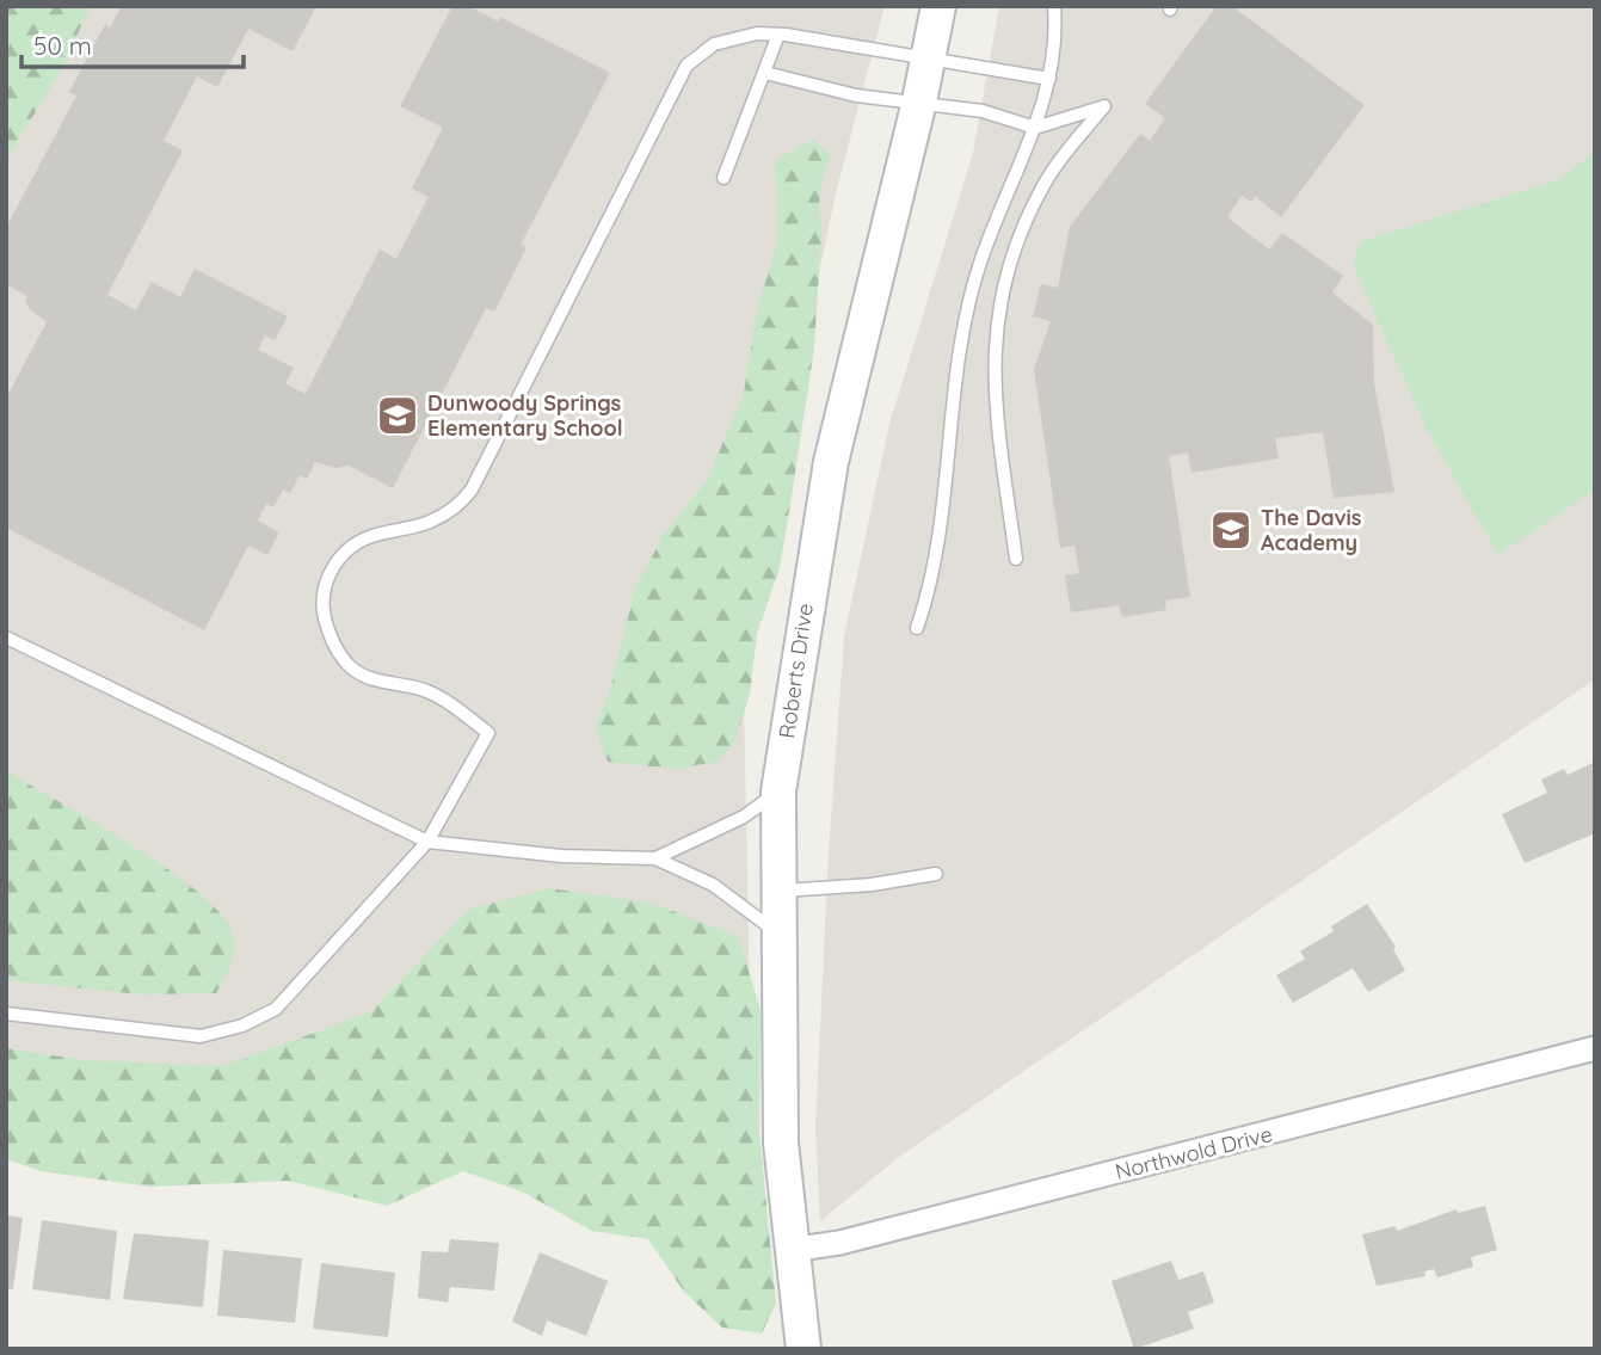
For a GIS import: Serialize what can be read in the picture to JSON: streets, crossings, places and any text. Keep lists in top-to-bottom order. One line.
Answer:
{"streets":{"street":["Roberts Drive","Northwold Drive"]},"crossings":[["Roberts Drive","Northwold Drive"]],"places":{"school or university":["Dunwoody Springs Elementary School","The Davis Academy"]},"scale_bar":"50 m"}
